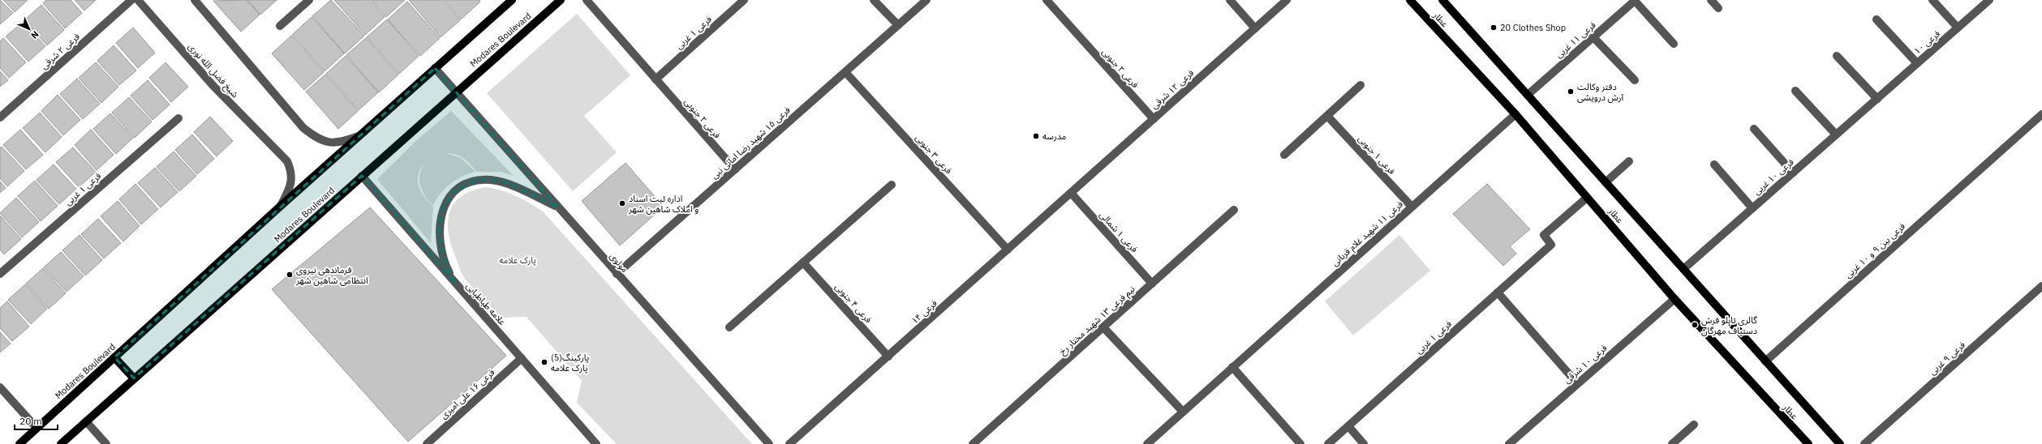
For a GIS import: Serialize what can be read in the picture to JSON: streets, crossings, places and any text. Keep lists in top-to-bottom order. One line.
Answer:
{"streets":{"main road":["عطار","Modares Boulevard"],"street":["فرعی ۱ غربی","فرعی ۱۱ غربی","فرعی ۱۰","فرعی ۲ شرقی","فرعی ۲ جنوبی","شیخ فضل الله نوری","فرعی ۱۲ شرقی","فرعی ۱۵ شهید رضا امانی نبی","فرعی ۳ جنوبی","فرعی ۱ جنوبی","فرعی ۱۰ غربی","فرعی ۱ شمالی","فرعی ۱۱ شهید غلام قربانی","فرعی بین ۹ و ۱۰ غربی","مولوی","فرعی ۴ جنوبی","علامه طباطبایی","فرعی ۱۴","نیم فرعی ۱۳ شهید مختار رخ","فرعی ۹ غربی","فرعی ۱۰ شرقی","فرعی ۱۶ علی امیری"]},"crossings":[["عطار","فرعی ۱ غربی"],["عطار","فرعی ۱۱ غربی"],["عطار","فرعی ۱۰ غربی"],["عطار","فرعی ۱۱ شهید غلام قربانی"],["عطار","فرعی بین ۹ و ۱۰ غربی"],["عطار","فرعی ۱۰ شرقی"],["فرعی ۱ غربی","فرعی ۲ جنوبی"],["Modares Boulevard","شیخ فضل الله نوری"],["Modares Boulevard","مولوی"],["Modares Boulevard","علامه طباطبایی"],["فرعی ۱۰","فرعی ۱۰ غربی"],["فرعی ۲ جنوبی","فرعی ۱۲ شرقی"],["فرعی ۲ جنوبی","فرعی ۱۵ شهید رضا امانی نبی"],["فرعی ۱۲ شرقی","فرعی ۱ شمالی"],["فرعی ۱۲ شرقی","فرعی ۱۴"],["فرعی ۱۵ شهید رضا امانی نبی","فرعی ۳ جنوبی"],["فرعی ۱۵ شهید رضا امانی نبی","مولوی"],["فرعی ۳ جنوبی","فرعی ۱۴"],["فرعی ۱ جنوبی","فرعی ۱۱ شهید غلام قربانی"],["فرعی ۱ شمالی","فرعی ۱۴"],["فرعی ۱ شمالی","نیم فرعی ۱۳ شهید مختار رخ"],["فرعی ۴ جنوبی","فرعی ۱۴"],["علامه طباطبایی","فرعی ۱۶ علی امیری"]],"parks":["پارک علامه"],"places":["20 Clothes Shop","دفتر وکالت آرش درویشی","مدرسه","اداره ثبت اسناد و املاک شاهین شهر","فرماندهی نیروی انتظامی شاهین شهر","گالری تابلو فرش دستباف مهرگان","پارکینگ(5) پارک علامه"],"scale_bar":"20 m","north":"bottom right"}
